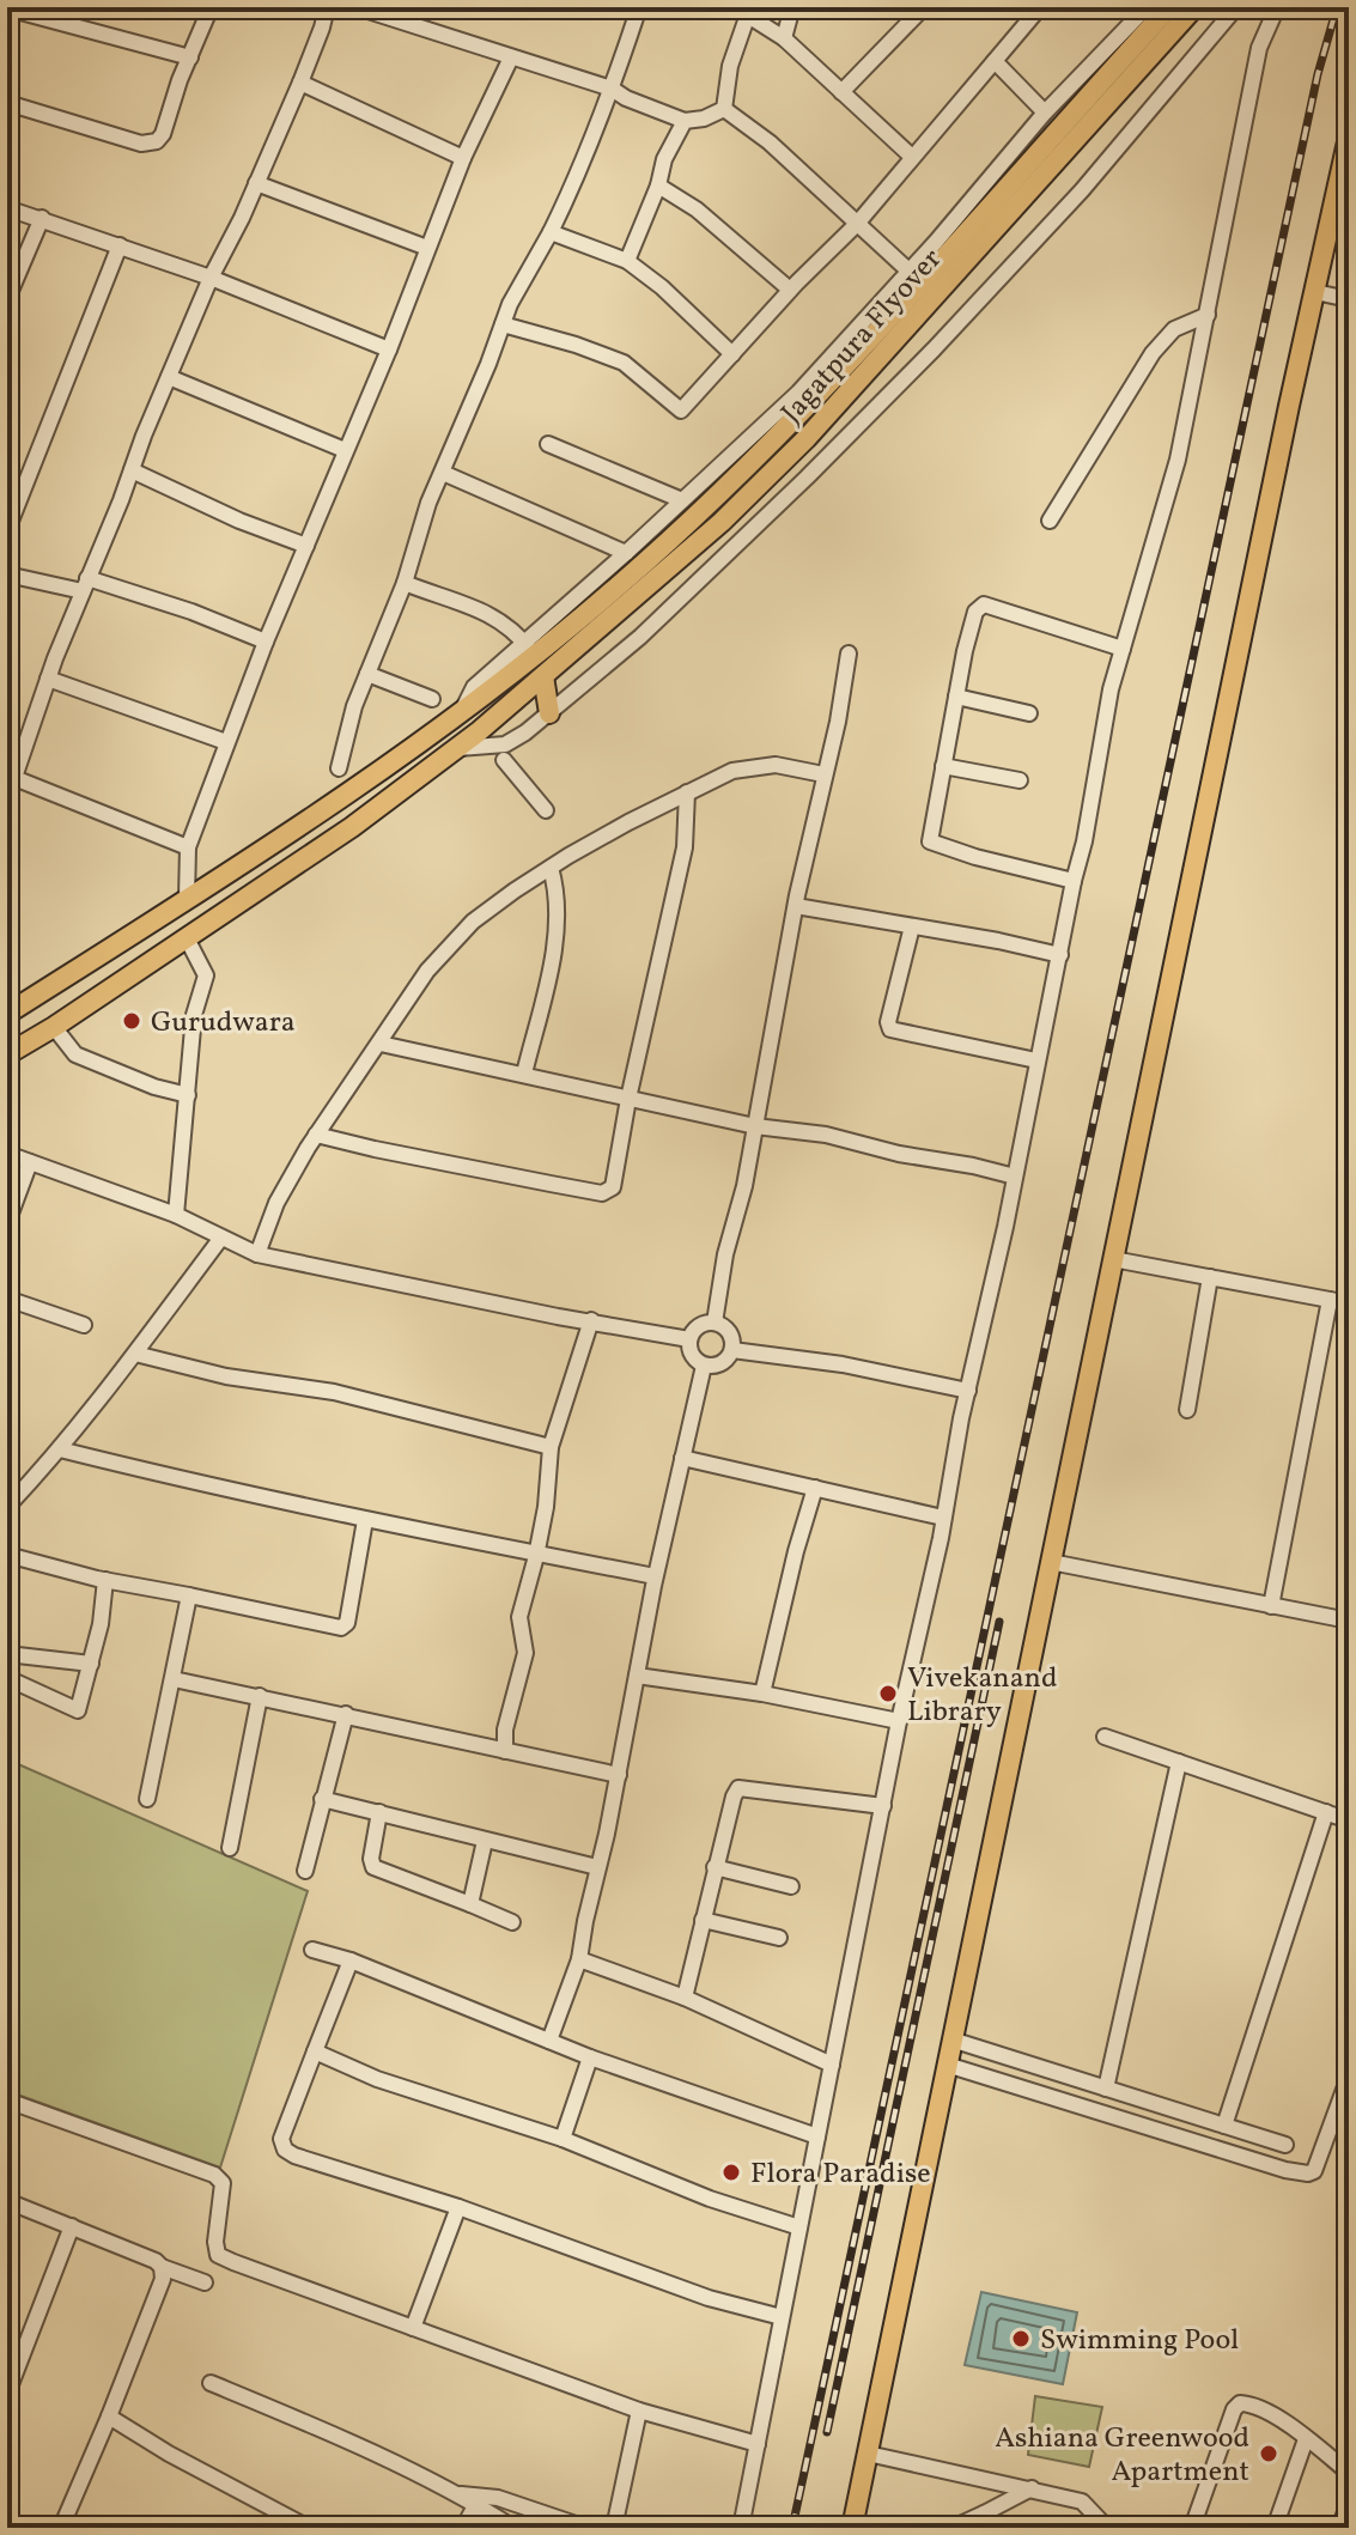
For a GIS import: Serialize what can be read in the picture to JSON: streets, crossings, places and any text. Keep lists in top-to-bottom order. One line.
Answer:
{"streets":{"main road":["Jagatpura Flyover"]},"places":["Gurudwara","Vivekanand Library","Flora Paradise","Swimming Pool","Ashiana Greenwood Apartment"]}
